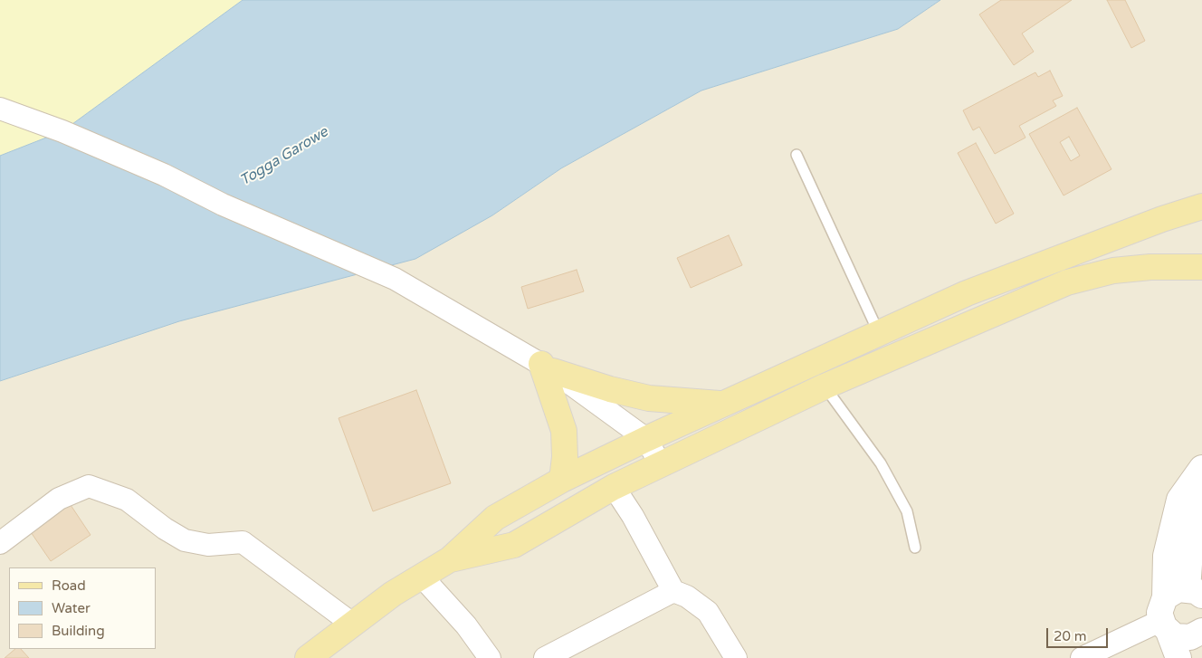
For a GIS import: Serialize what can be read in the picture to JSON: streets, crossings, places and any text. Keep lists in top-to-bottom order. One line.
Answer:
{"water":["Togga Garowe"],"legend":["Road","Water","Building"],"scale_bar":"20 m"}
